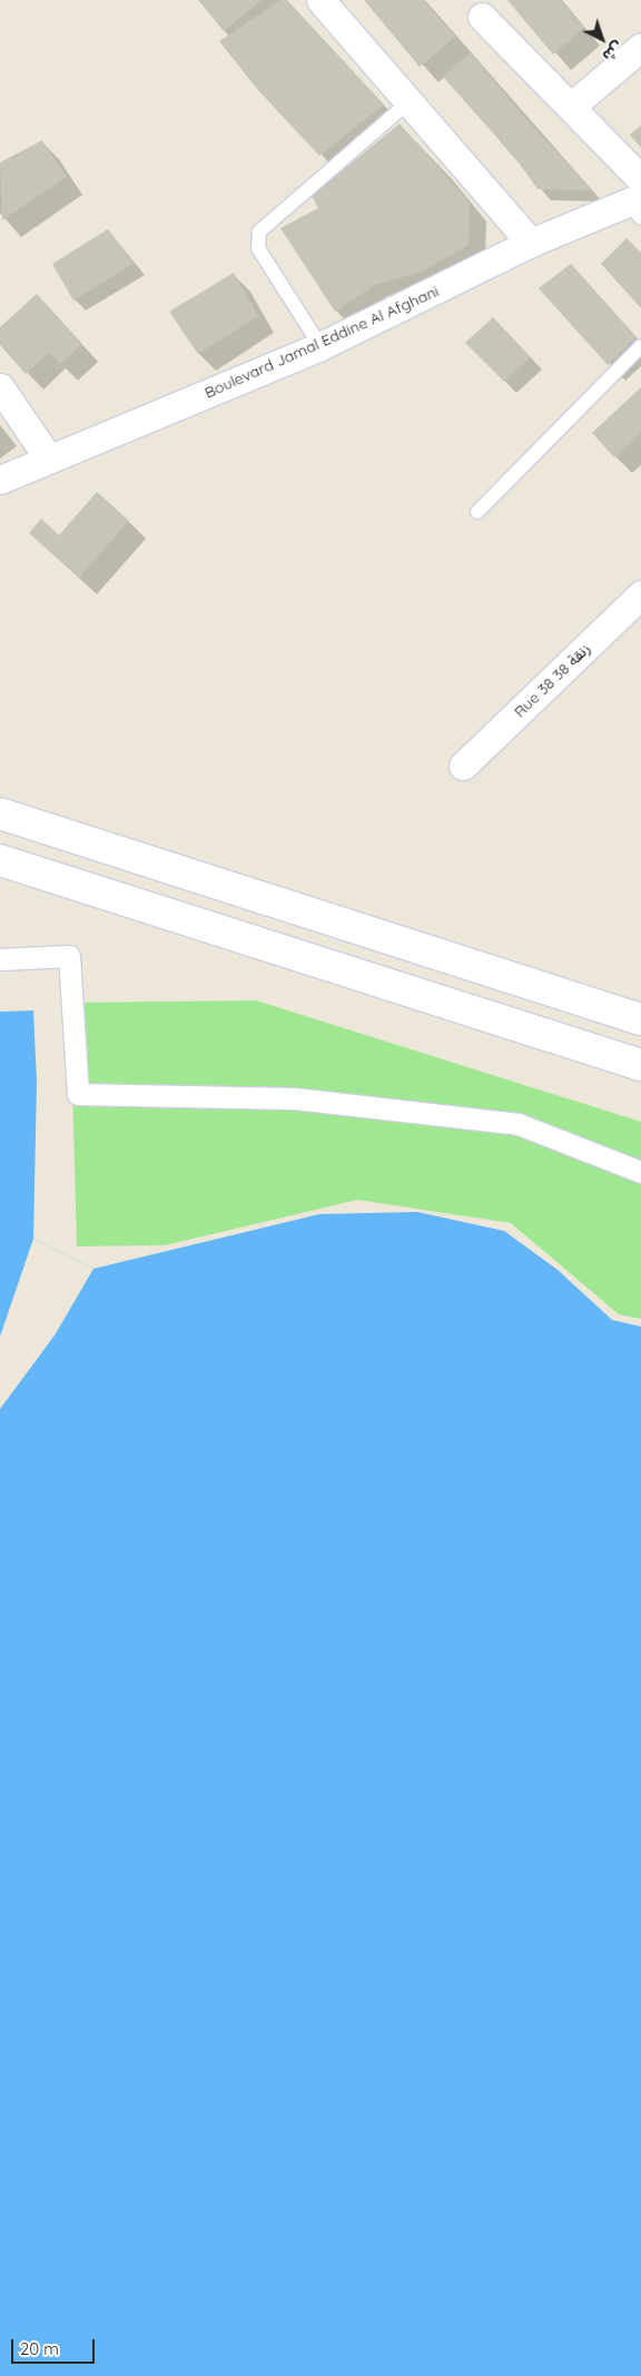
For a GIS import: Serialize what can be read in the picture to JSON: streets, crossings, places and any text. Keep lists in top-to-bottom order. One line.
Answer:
{"streets":{"street":["Boulevard Jamal Eddine Al Afghani","Rue 38 زنقة 38"]},"scale_bar":"20 m","north":"bottom right"}
